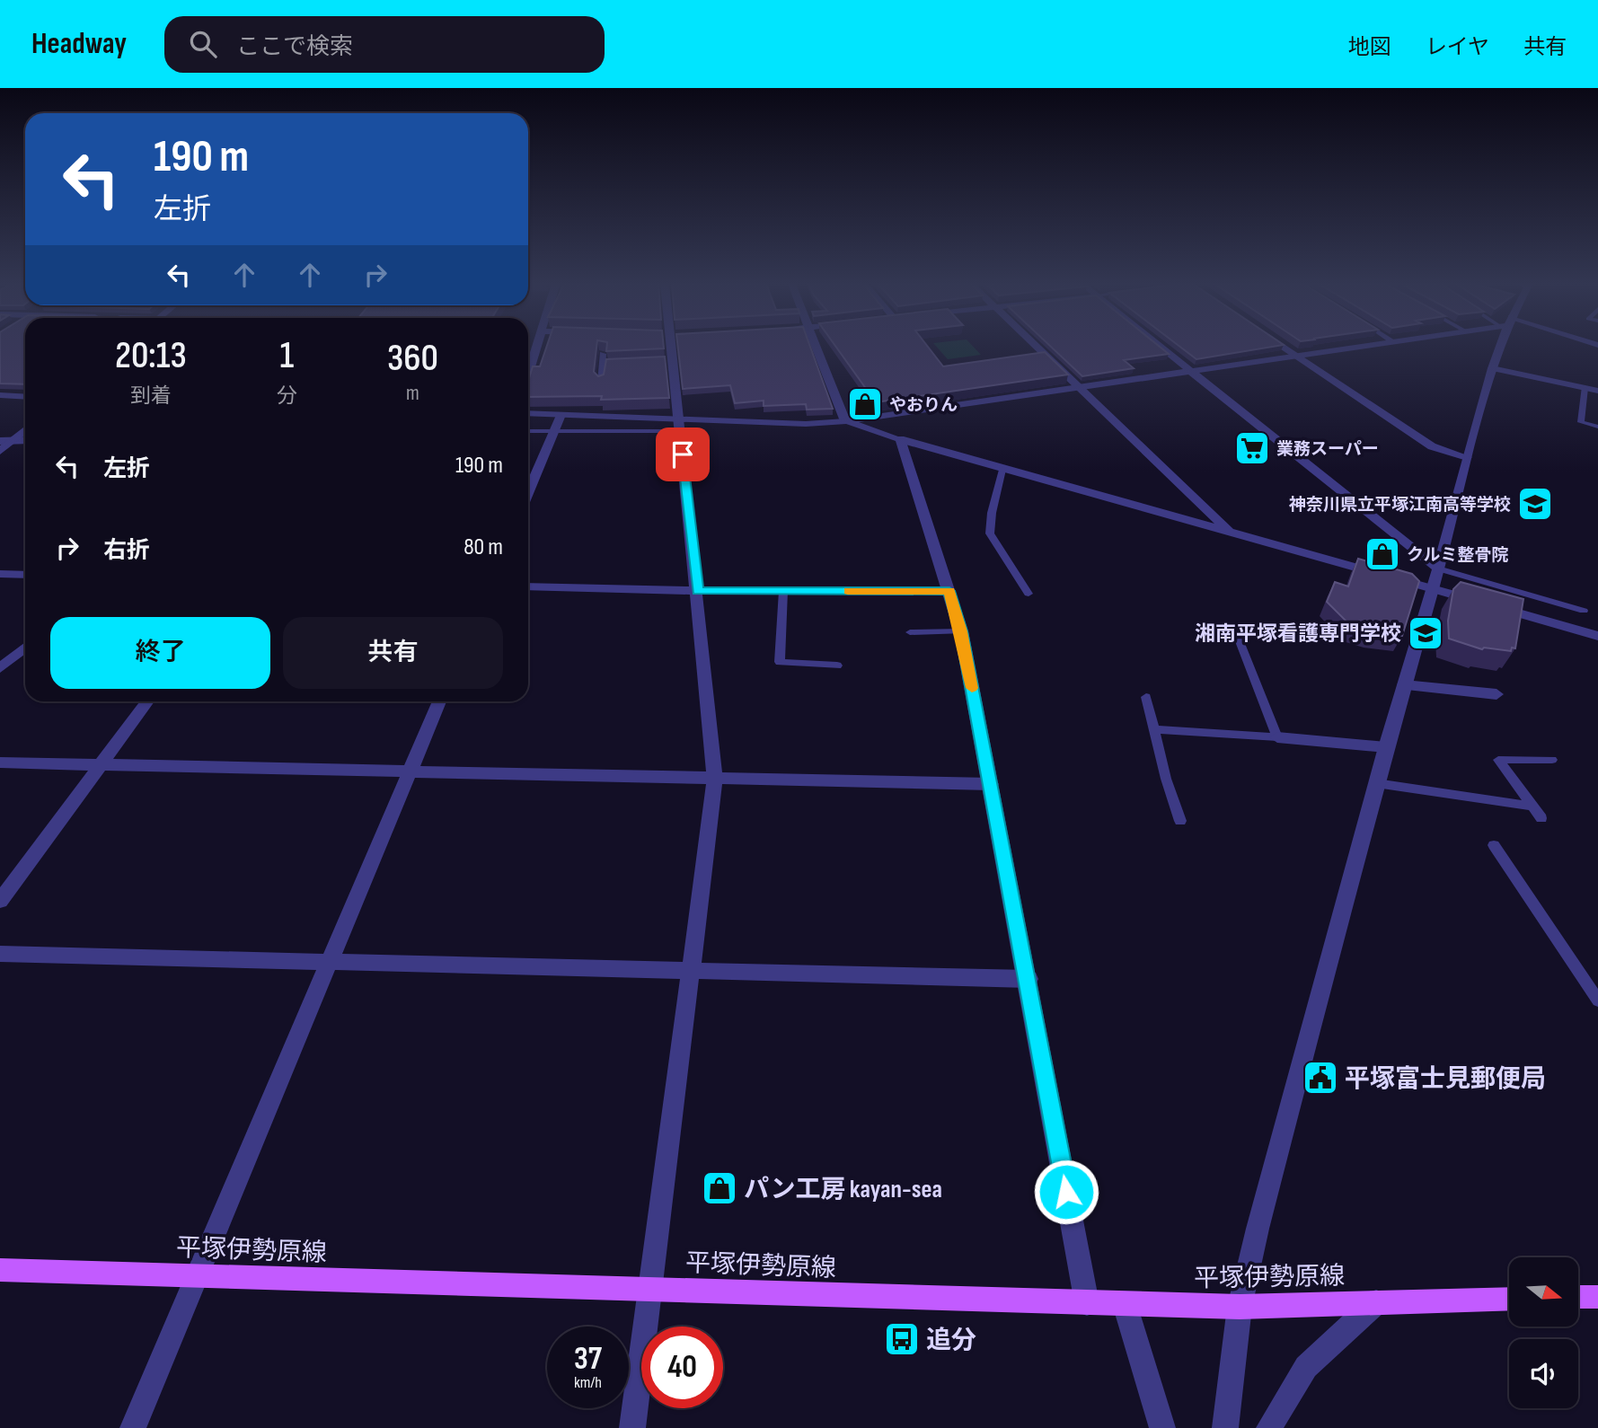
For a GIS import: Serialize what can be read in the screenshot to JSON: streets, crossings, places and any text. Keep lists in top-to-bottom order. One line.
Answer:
{"streets":{"main road":["平塚伊勢原線"]},"places":{"shop":["やおりん","クルミ整骨院","パン工房 kayan-sea"],"supermarket":["業務スーパー"],"school or university":["神奈川県立平塚江南高等学校","湘南平塚看護専門学校"],"public building":["平塚富士見郵便局"],"bus stop":["追分"]},"north":"right","page":{"header":"Headway","search":"ここで検索","nav":["地図","レイヤ","共有"],"turn":["190 m","左折"],"eta":["20:13","到着","1","分","360","m"],"list":[{"name":"左折","value":"190 m"},{"name":"右折","value":"80 m"}],"buttons":["終了","共有"],"speed":"37 km/h","limit":"40"}}
